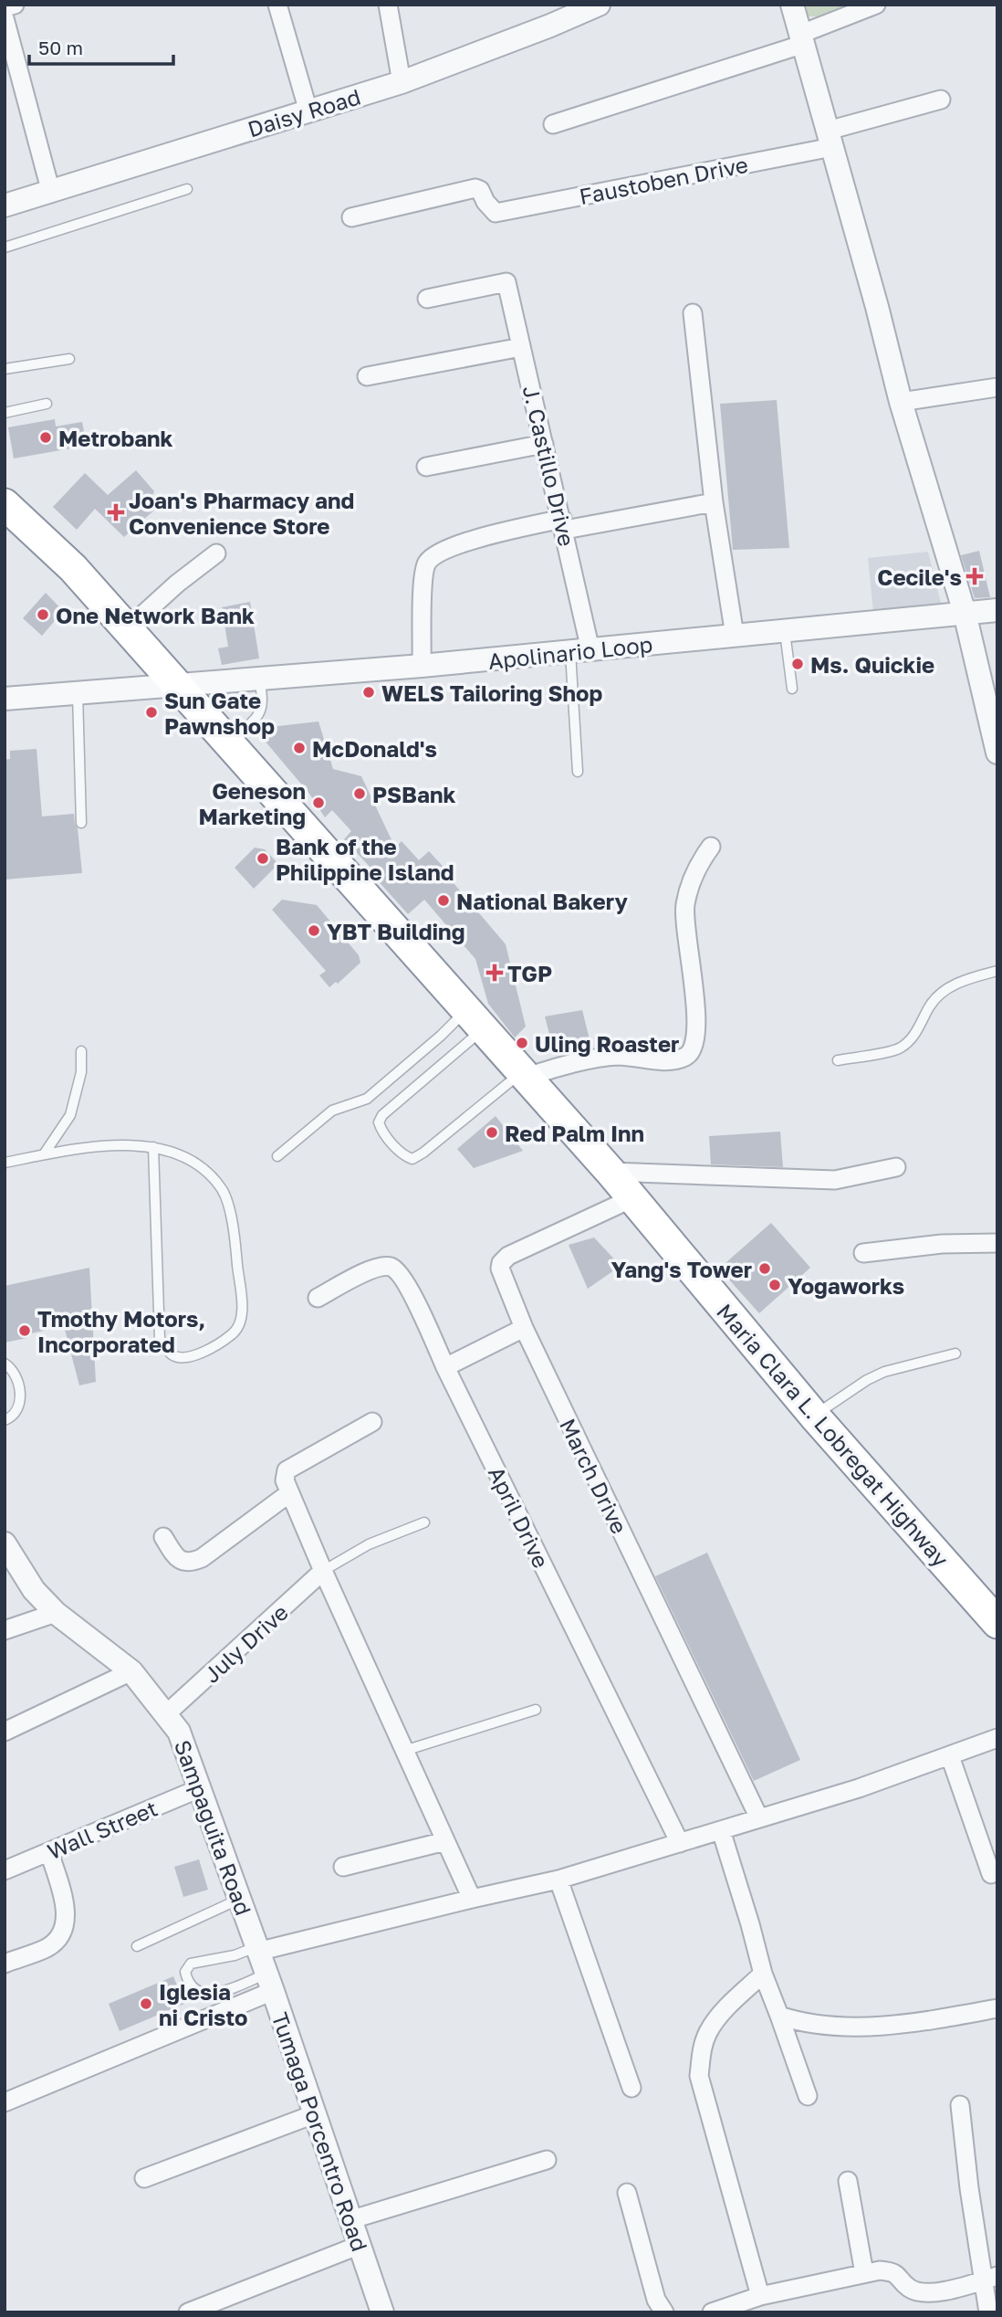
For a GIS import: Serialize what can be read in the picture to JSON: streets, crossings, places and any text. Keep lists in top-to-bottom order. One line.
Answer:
{"streets":{"highway":["Maria Clara L. Lobregat Highway"],"street":["Daisy Road","Faustoben Drive","J. Castillo Drive","Apolinario Loop","March Drive","April Drive","July Drive","Sampaguita Road","Wall Street","Tumaga Porcentro Road"]},"crossings":[["J. Castillo Drive","Apolinario Loop"],["Apolinario Loop","Maria Clara L. Lobregat Highway"],["Maria Clara L. Lobregat Highway","March Drive"],["July Drive","Sampaguita Road"],["Sampaguita Road","Wall Street"],["Sampaguita Road","Tumaga Porcentro Road"]],"places":{"other":["Metrobank","One Network Bank","Ms. Quickie","WELS Tailoring Shop","Sun Gate Pawnshop","McDonald's","PSBank","Geneson Marketing","Bank of the Philippine Island","National Bakery","YBT Building","Uling Roaster","Red Palm Inn","Yang's Tower","Yogaworks","Tmothy Motors, Incorporated","Iglesia ni Cristo"],"health":["Joan's Pharmacy and Convenience Store","Cecile's","TGP"]},"scale_bar":"50 m"}
